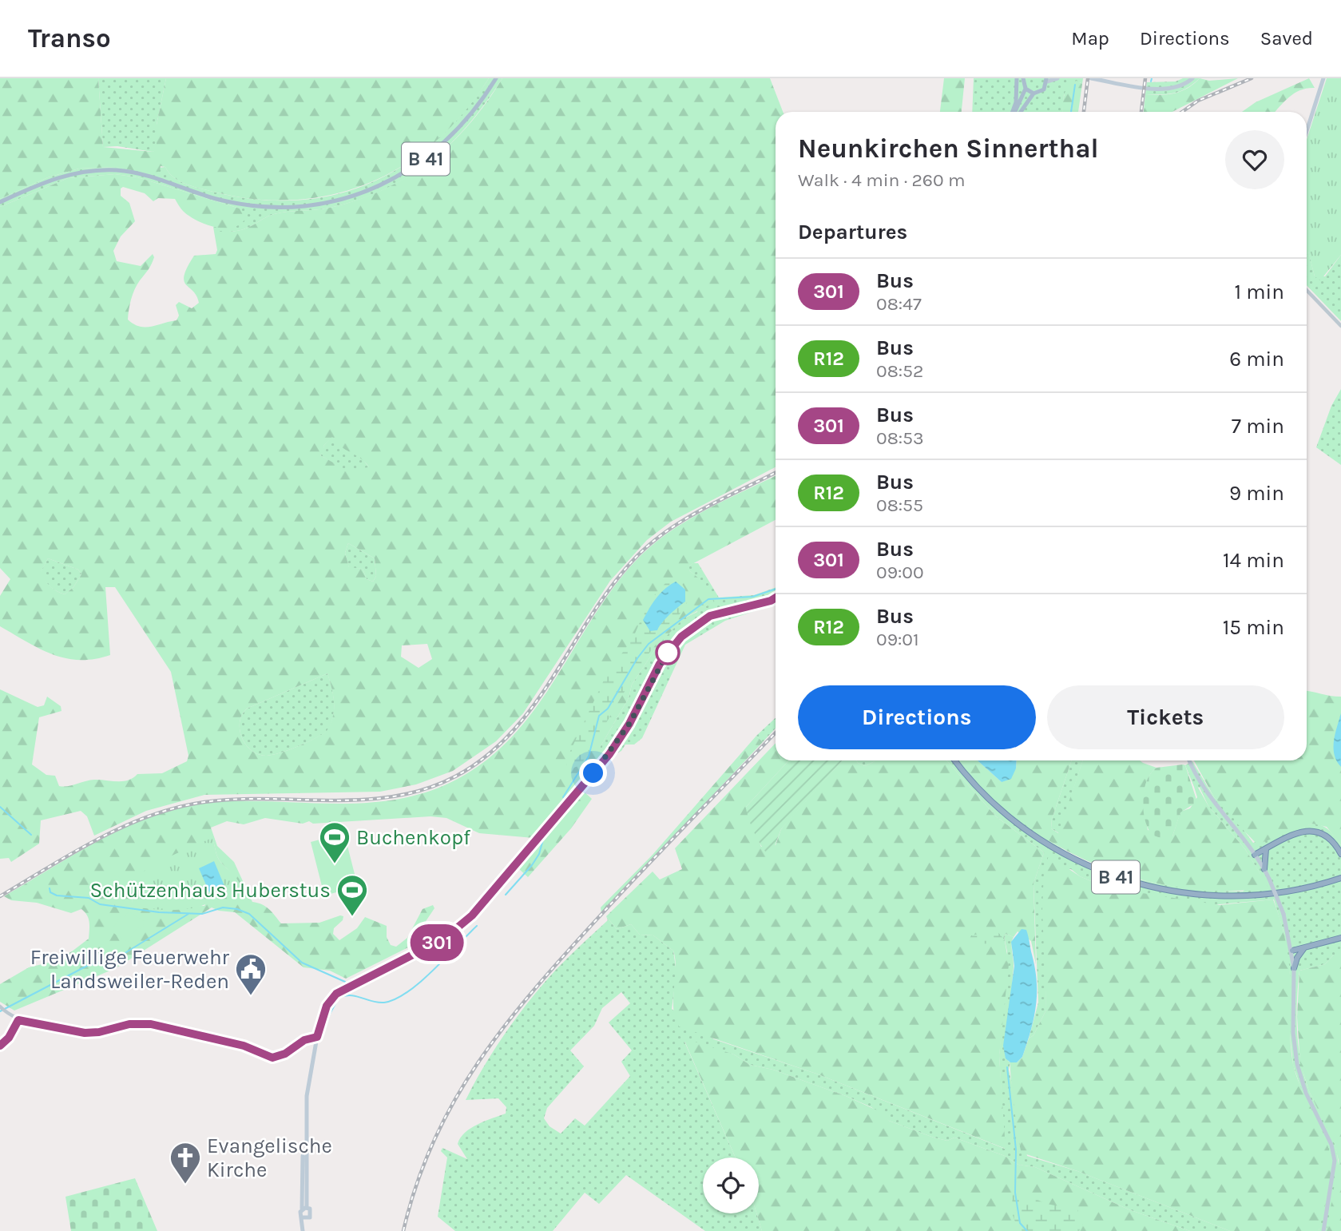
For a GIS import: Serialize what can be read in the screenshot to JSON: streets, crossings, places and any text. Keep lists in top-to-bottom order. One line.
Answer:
{"streets":{"highway":["B 41"]},"places":{"sports":["Buchenkopf","Schützenhaus Huberstus"],"public building":["Freiwillige Feuerwehr Landsweiler-Reden"],"church":["Evangelische Kirche"]},"lines":["bus line 301"],"page":{"header":"Transo","nav":["Map","Directions","Saved"],"on_map":"301","heading":[["Neunkirchen Sinnerthal","Walk · 4 min · 260 m"],"Departures"],"list":[{"mark":"301","name":"Bus","note":"08:47","value":"1 min"},{"mark":"R12","name":"Bus","note":"08:52","value":"6 min"},{"mark":"301","name":"Bus","note":"08:53","value":"7 min"},{"mark":"R12","name":"Bus","note":"08:55","value":"9 min"},{"mark":"301","name":"Bus","note":"09:00","value":"14 min"},{"mark":"R12","name":"Bus","note":"09:01","value":"15 min"}],"buttons":["Directions","Tickets"]}}
